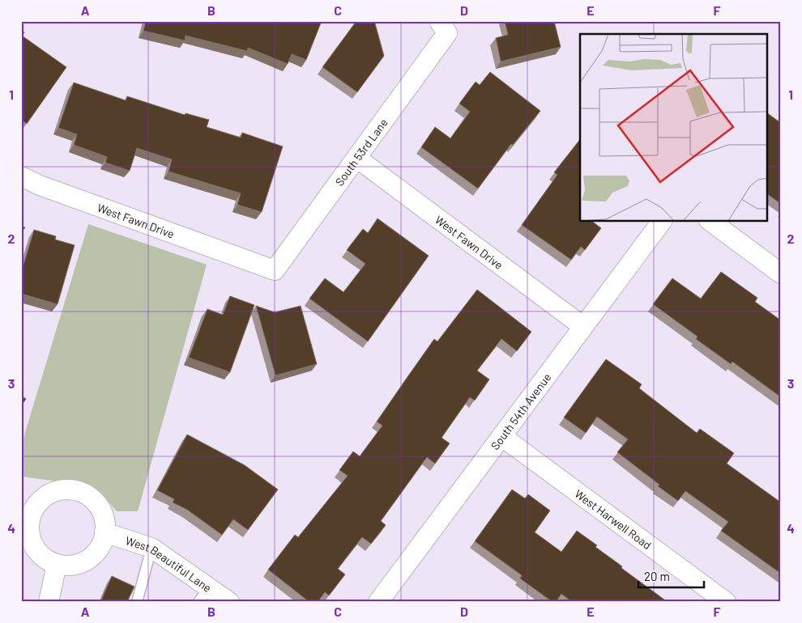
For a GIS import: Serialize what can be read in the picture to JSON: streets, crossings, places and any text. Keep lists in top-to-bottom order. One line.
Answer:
{"streets":{"street":["South 53rd Lane","West Fawn Drive","South 54th Avenue","West Harwell Road","West Beautiful Lane"]},"crossings":[["South 53rd Lane","West Fawn Drive"],["West Fawn Drive","South 54th Avenue"],["South 54th Avenue","West Harwell Road"]],"scale_bar":"20 m","grid":{"columns":["A","B","C","D","E","F"],"rows":["1","2","3","4"]}}
